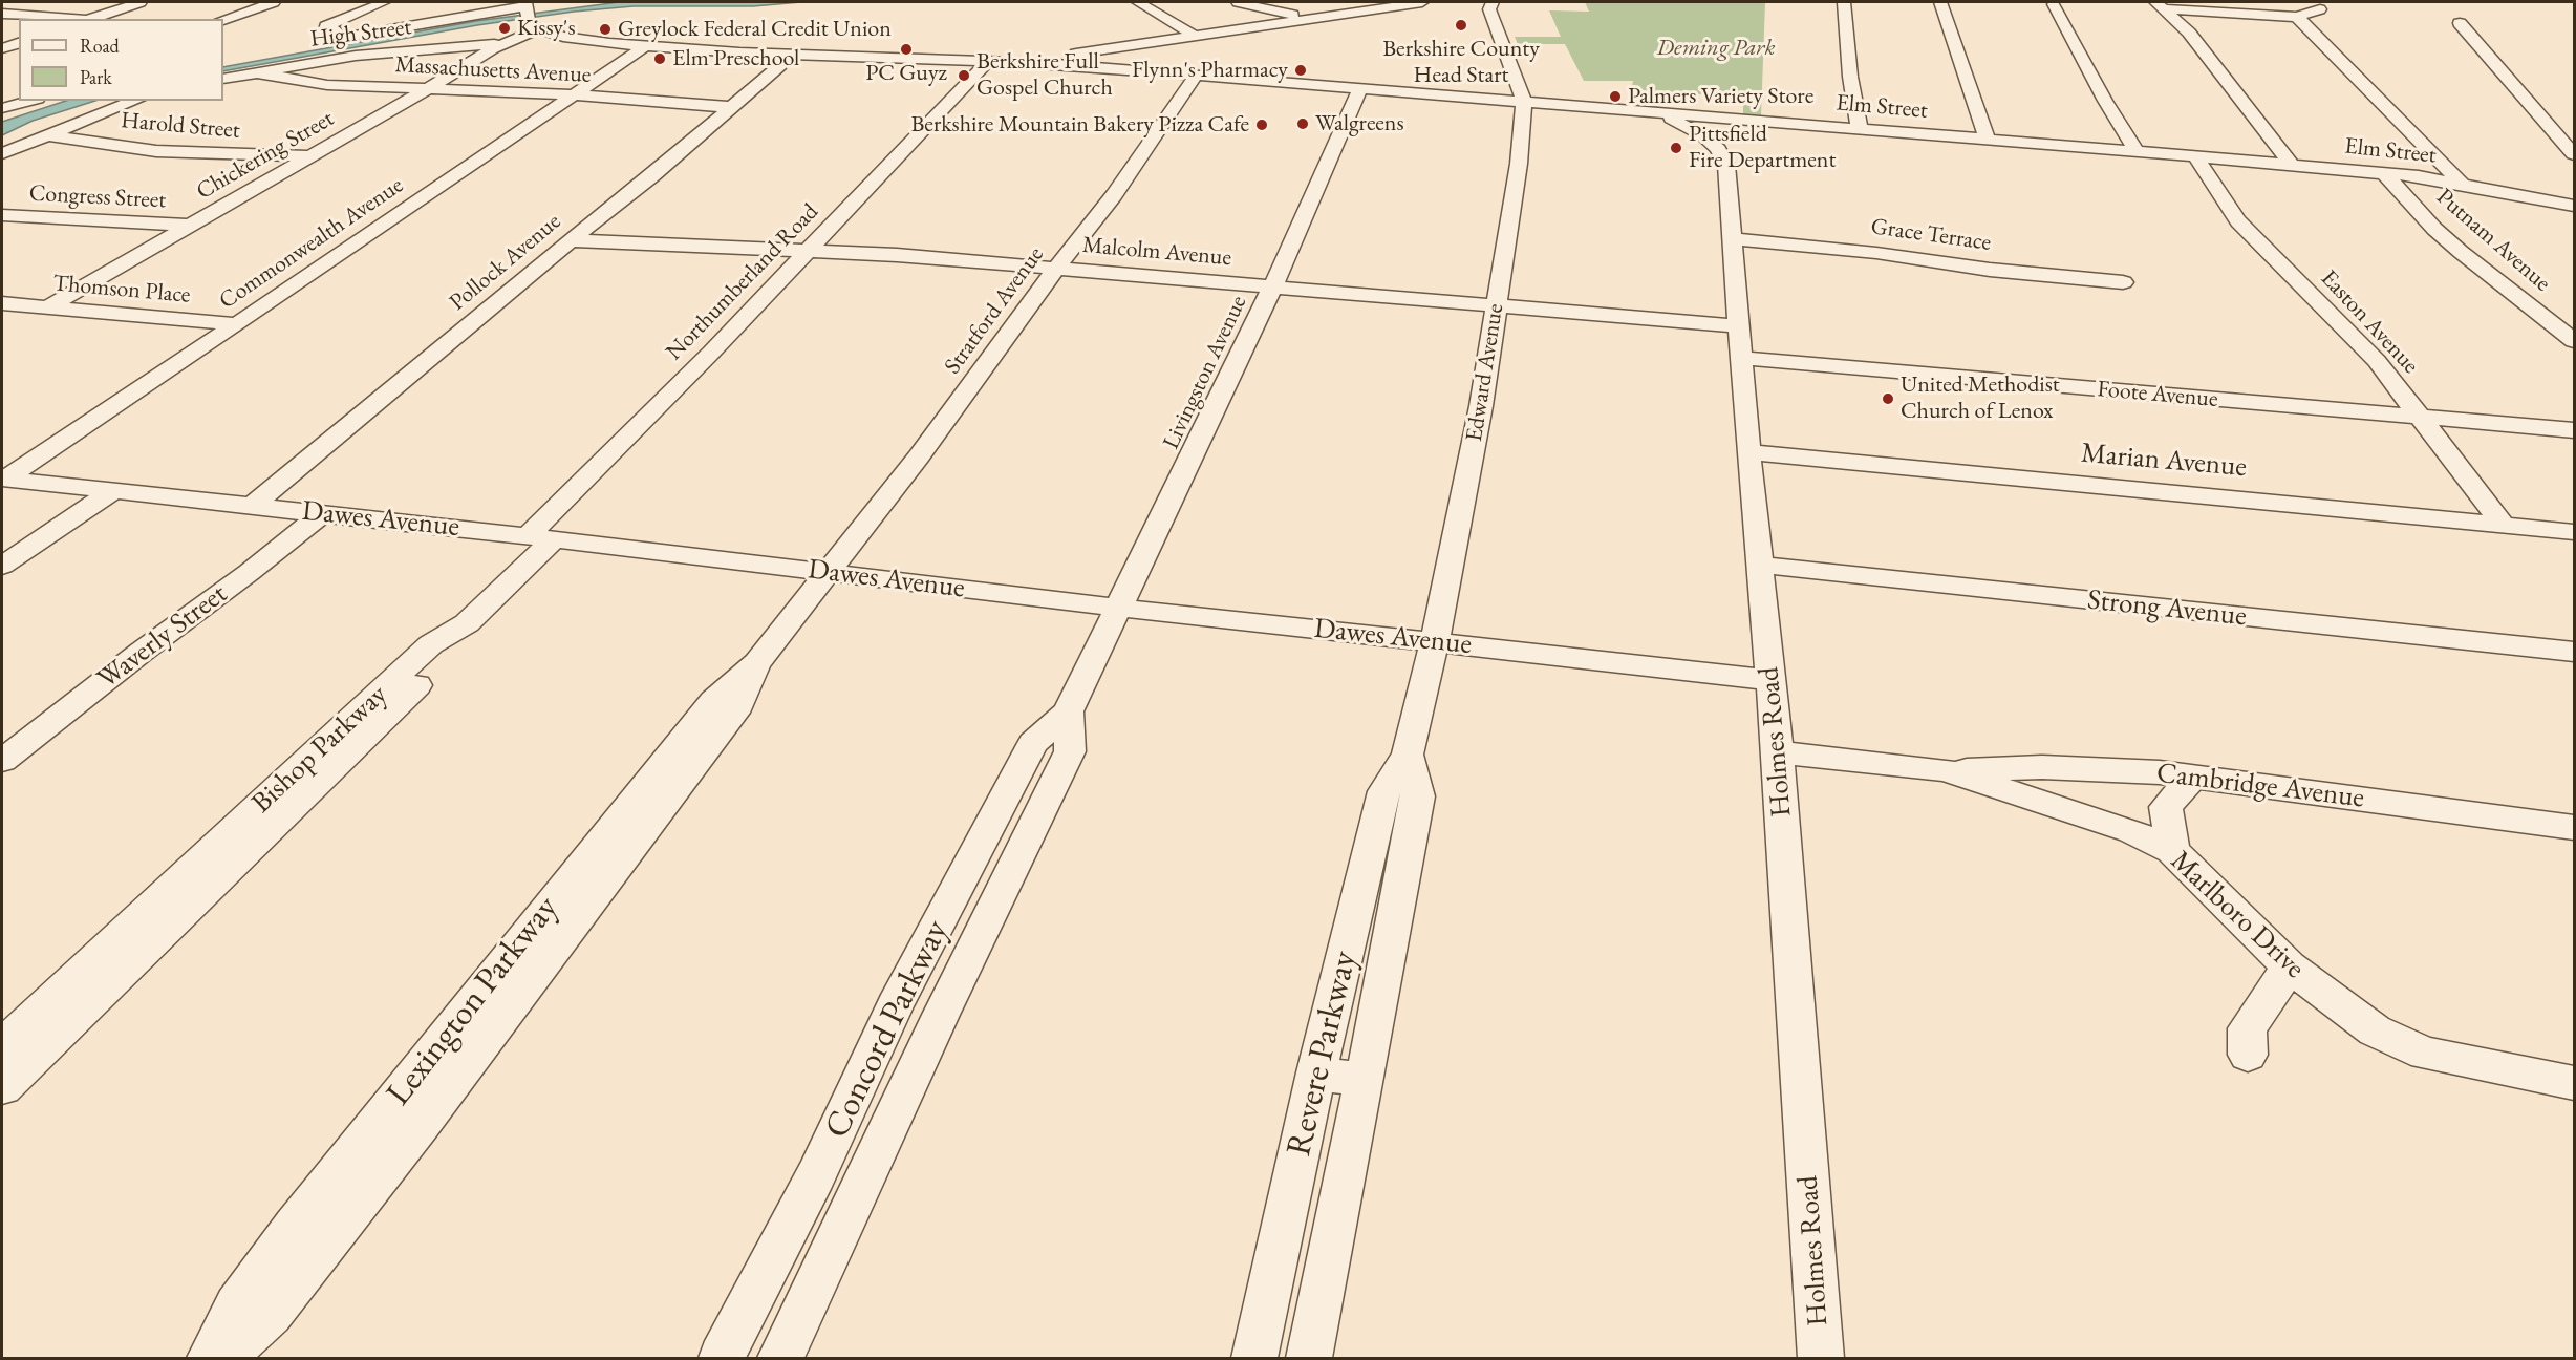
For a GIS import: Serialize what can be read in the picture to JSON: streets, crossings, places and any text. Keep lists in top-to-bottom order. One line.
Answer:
{"streets":{"street":["High Street","Massachusetts Avenue","Elm Street","Harold Street","Chickering Street","Congress Street","Grace Terrace","Putnam Avenue","Commonwealth Avenue","Malcolm Avenue","Pollock Avenue","Northumberland Road","Thomson Place","Stratford Avenue","Easton Avenue","Livingston Avenue","Edward Avenue","Foote Avenue","Marian Avenue","Dawes Avenue","Strong Avenue","Waverly Street","Holmes Road","Bishop Parkway","Cambridge Avenue","Marlboro Drive","Lexington Parkway","Concord Parkway","Revere Parkway"]},"crossings":[["High Street","Massachusetts Avenue"],["High Street","Elm Street"],["High Street","Chickering Street"],["Massachusetts Avenue","Chickering Street"],["Massachusetts Avenue","Commonwealth Avenue"],["Massachusetts Avenue","Pollock Avenue"],["Elm Street","Putnam Avenue"],["Elm Street","Commonwealth Avenue"],["Elm Street","Pollock Avenue"],["Elm Street","Northumberland Road"],["Elm Street","Stratford Avenue"],["Elm Street","Easton Avenue"],["Elm Street","Livingston Avenue"],["Elm Street","Edward Avenue"],["Elm Street","Holmes Road"],["Harold Street","Chickering Street"],["Chickering Street","Congress Street"],["Chickering Street","Thomson Place"],["Grace Terrace","Holmes Road"],["Commonwealth Avenue","Thomson Place"],["Commonwealth Avenue","Dawes Avenue"],["Malcolm Avenue","Pollock Avenue"],["Malcolm Avenue","Northumberland Road"],["Malcolm Avenue","Stratford Avenue"],["Malcolm Avenue","Livingston Avenue"],["Malcolm Avenue","Edward Avenue"],["Malcolm Avenue","Foote Avenue"],["Malcolm Avenue","Holmes Road"],["Pollock Avenue","Dawes Avenue"],["Northumberland Road","Dawes Avenue"],["Northumberland Road","Bishop Parkway"],["Stratford Avenue","Dawes Avenue"],["Stratford Avenue","Lexington Parkway"],["Easton Avenue","Foote Avenue"],["Easton Avenue","Marian Avenue"],["Livingston Avenue","Dawes Avenue"],["Livingston Avenue","Concord Parkway"],["Edward Avenue","Dawes Avenue"],["Edward Avenue","Revere Parkway"],["Foote Avenue","Holmes Road"],["Marian Avenue","Holmes Road"],["Dawes Avenue","Waverly Street"],["Dawes Avenue","Holmes Road"],["Dawes Avenue","Bishop Parkway"],["Dawes Avenue","Lexington Parkway"],["Dawes Avenue","Concord Parkway"],["Dawes Avenue","Revere Parkway"],["Strong Avenue","Holmes Road"],["Holmes Road","Marlboro Drive"],["Cambridge Avenue","Marlboro Drive"]],"parks":["Deming Park"],"places":["Berkshire County Head Start","Kissy's","Greylock Federal Credit Union","PC Guyz","Elm Preschool","Flynn's Pharmacy","Berkshire Full Gospel Church","Palmers Variety Store","Walgreens","Berkshire Mountain Bakery Pizza Cafe","Pittsfield Fire Department","United Methodist Church of Lenox"],"legend":["Road","Park"]}
